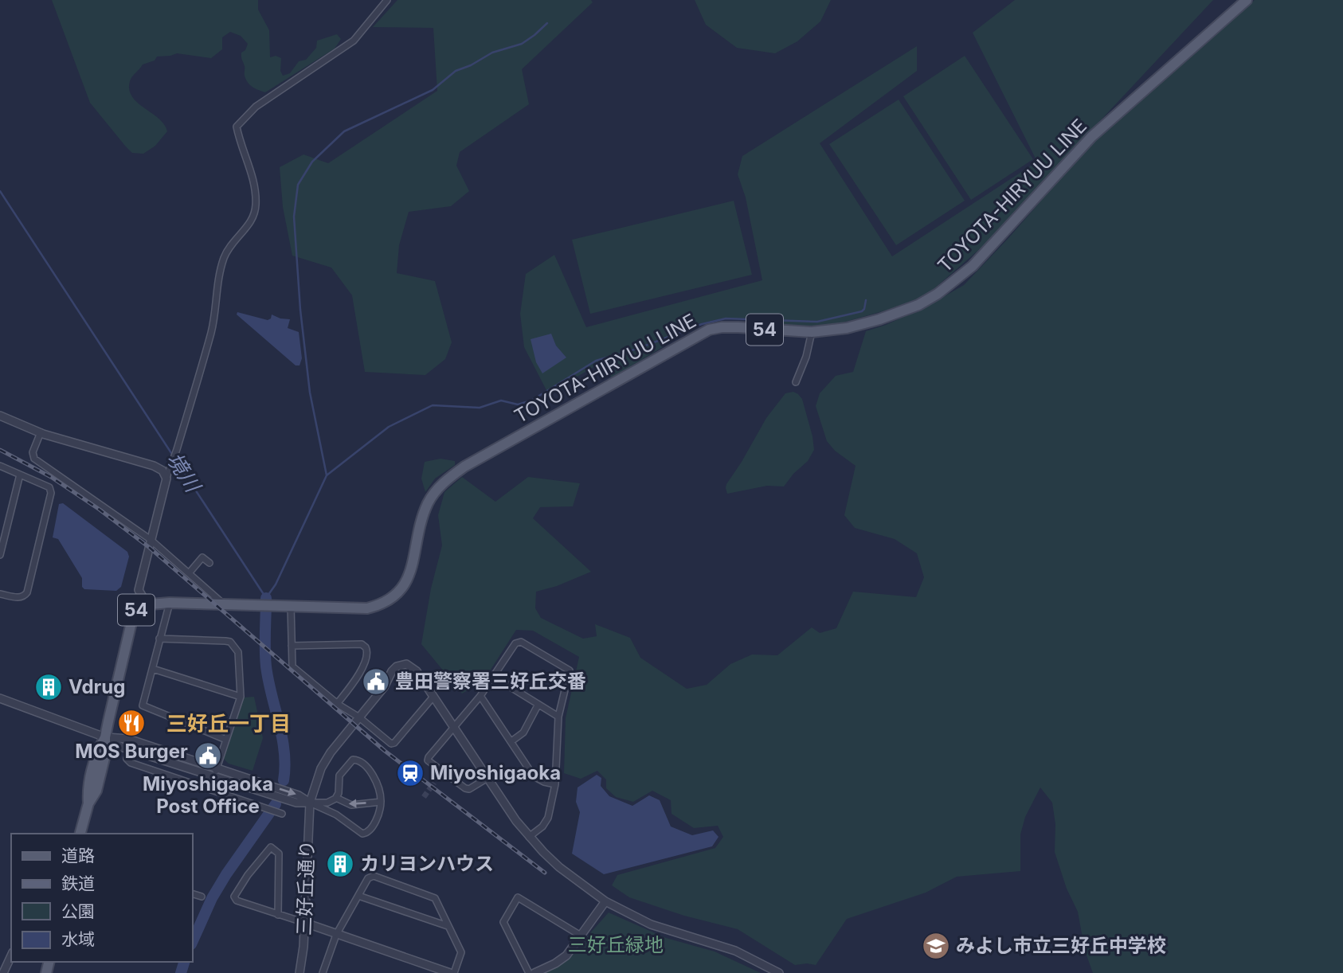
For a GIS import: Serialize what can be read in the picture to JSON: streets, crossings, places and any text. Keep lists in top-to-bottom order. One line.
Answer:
{"streets":{"main road":["TOYOTA-HIRYUU LINE","54"],"street":["三好丘通り"]},"crossings":[["TOYOTA-HIRYUU LINE","54"]],"districts":["三好丘一丁目"],"water":["境川"],"parks":["三好丘緑地"],"places":{"public building":["豊田警察署三好丘交番","Miyoshigaoka Post Office"],"building":["Vdrug","カリヨンハウス"],"restaurant":["MOS Burger"],"station":["Miyoshigaoka"],"school or university":["みよし市立三好丘中学校"]},"legend":["道路","鉄道","公園","水域"]}
